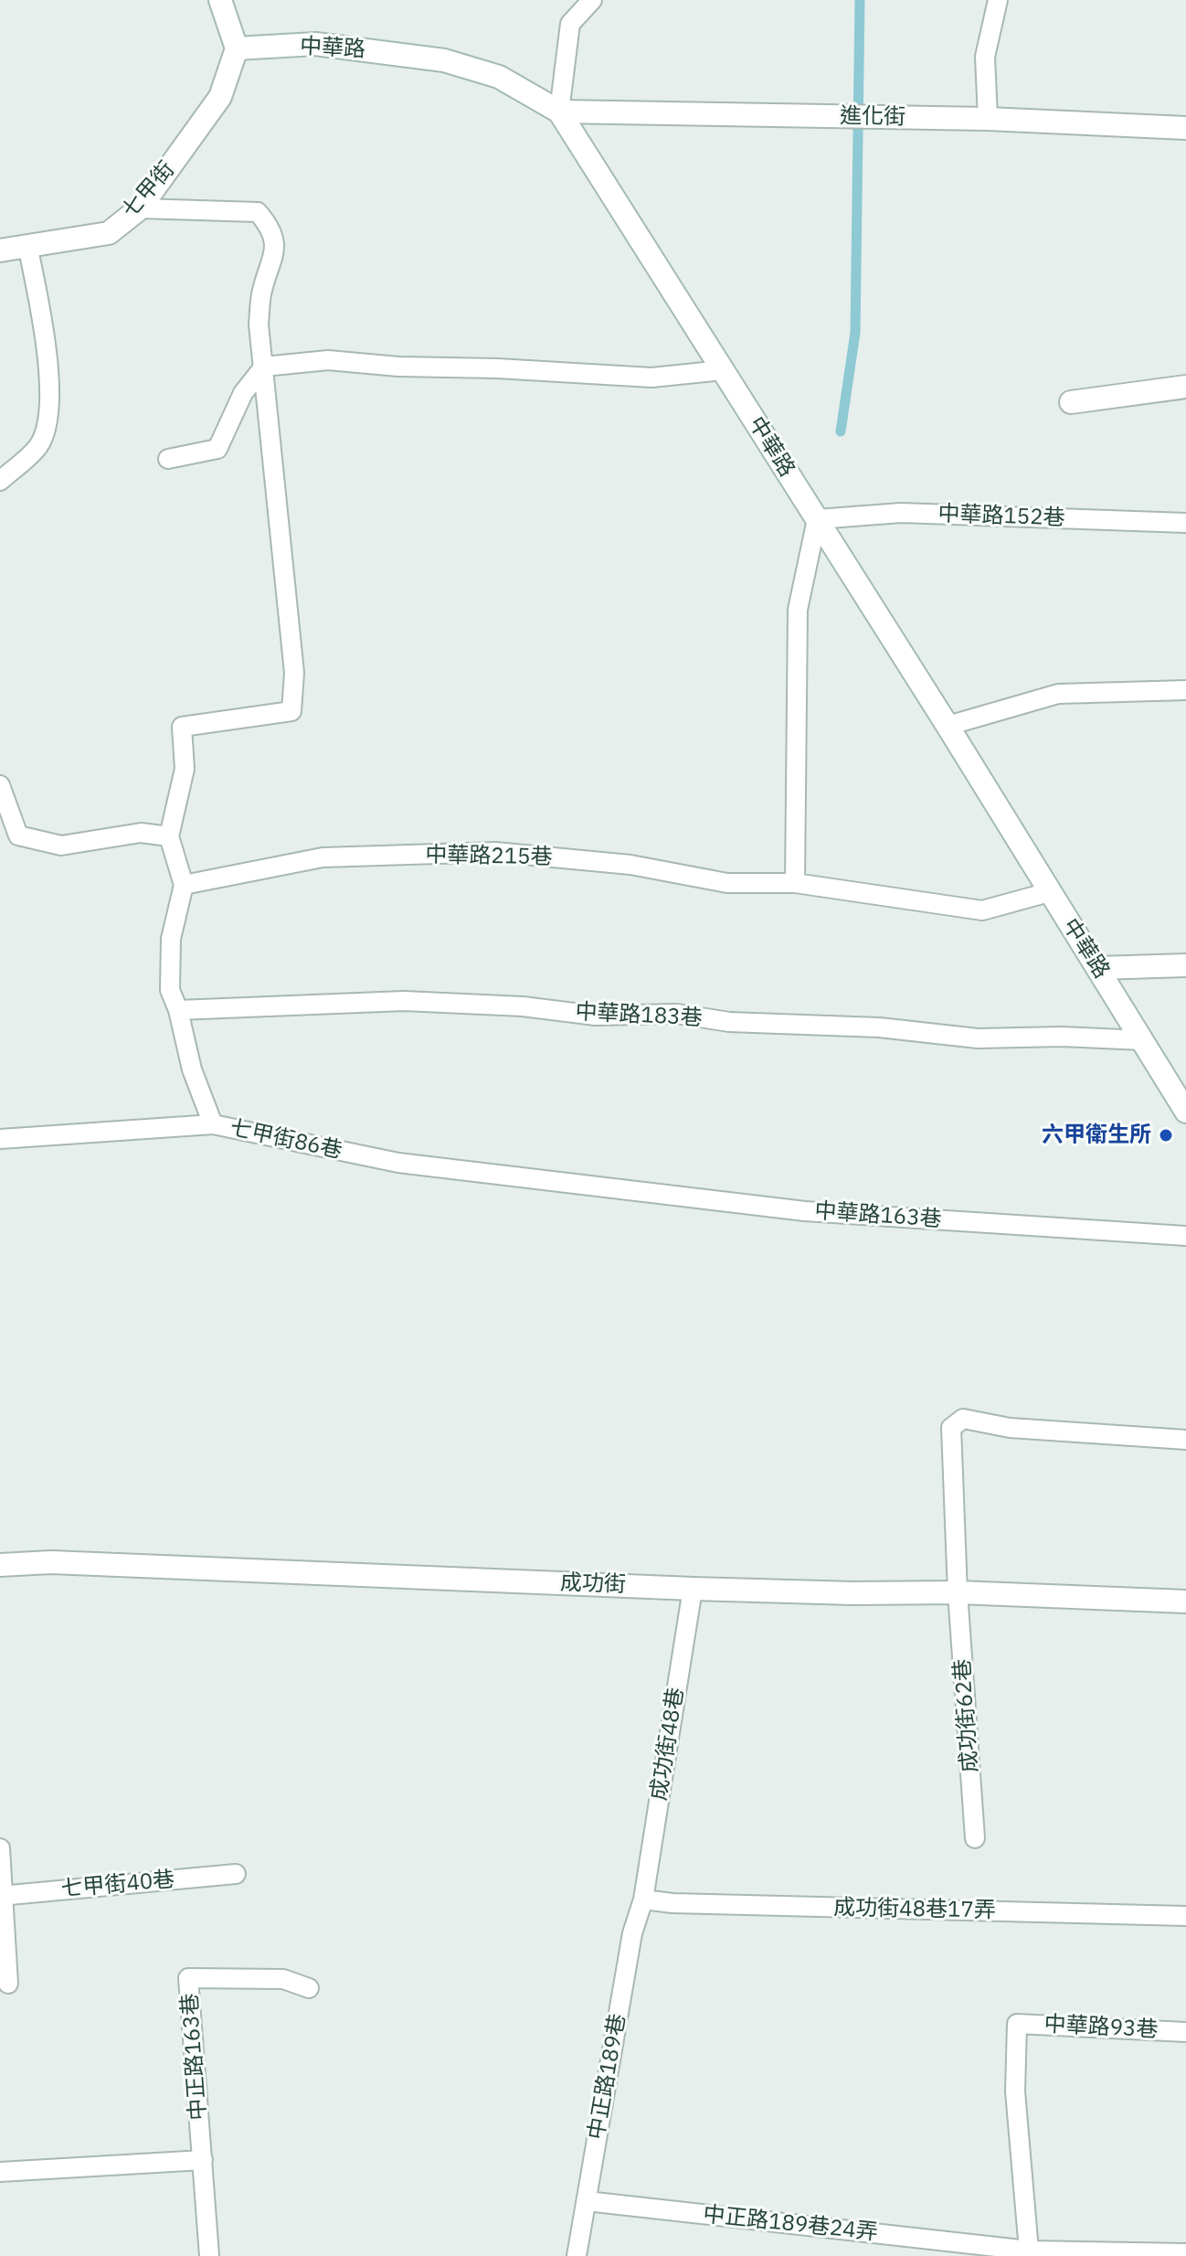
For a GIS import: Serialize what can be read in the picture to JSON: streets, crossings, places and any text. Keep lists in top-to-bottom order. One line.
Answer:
{"streets":{"street":["中華路","進化街","七甲街","成功街"],"lane":["中華路152巷","中華路215巷","中華路183巷","七甲街86巷","中華路163巷","成功街62巷","成功街48巷","七甲街40巷","成功街48巷17弄","中華路93巷","中正路163巷","中正路189巷","中正路189巷24弄"]},"crossings":[["中華路","進化街"],["中華路","七甲街"],["中華路","中華路152巷"],["中華路","中華路215巷"],["中華路","中華路183巷"],["七甲街86巷","中華路163巷"],["成功街","成功街62巷"],["成功街","成功街48巷"],["成功街48巷","成功街48巷17弄"],["成功街48巷","中正路189巷"],["成功街48巷17弄","中正路189巷"],["中華路93巷","中正路189巷24弄"],["中正路189巷","中正路189巷24弄"]],"places":["六甲衛生所"]}
